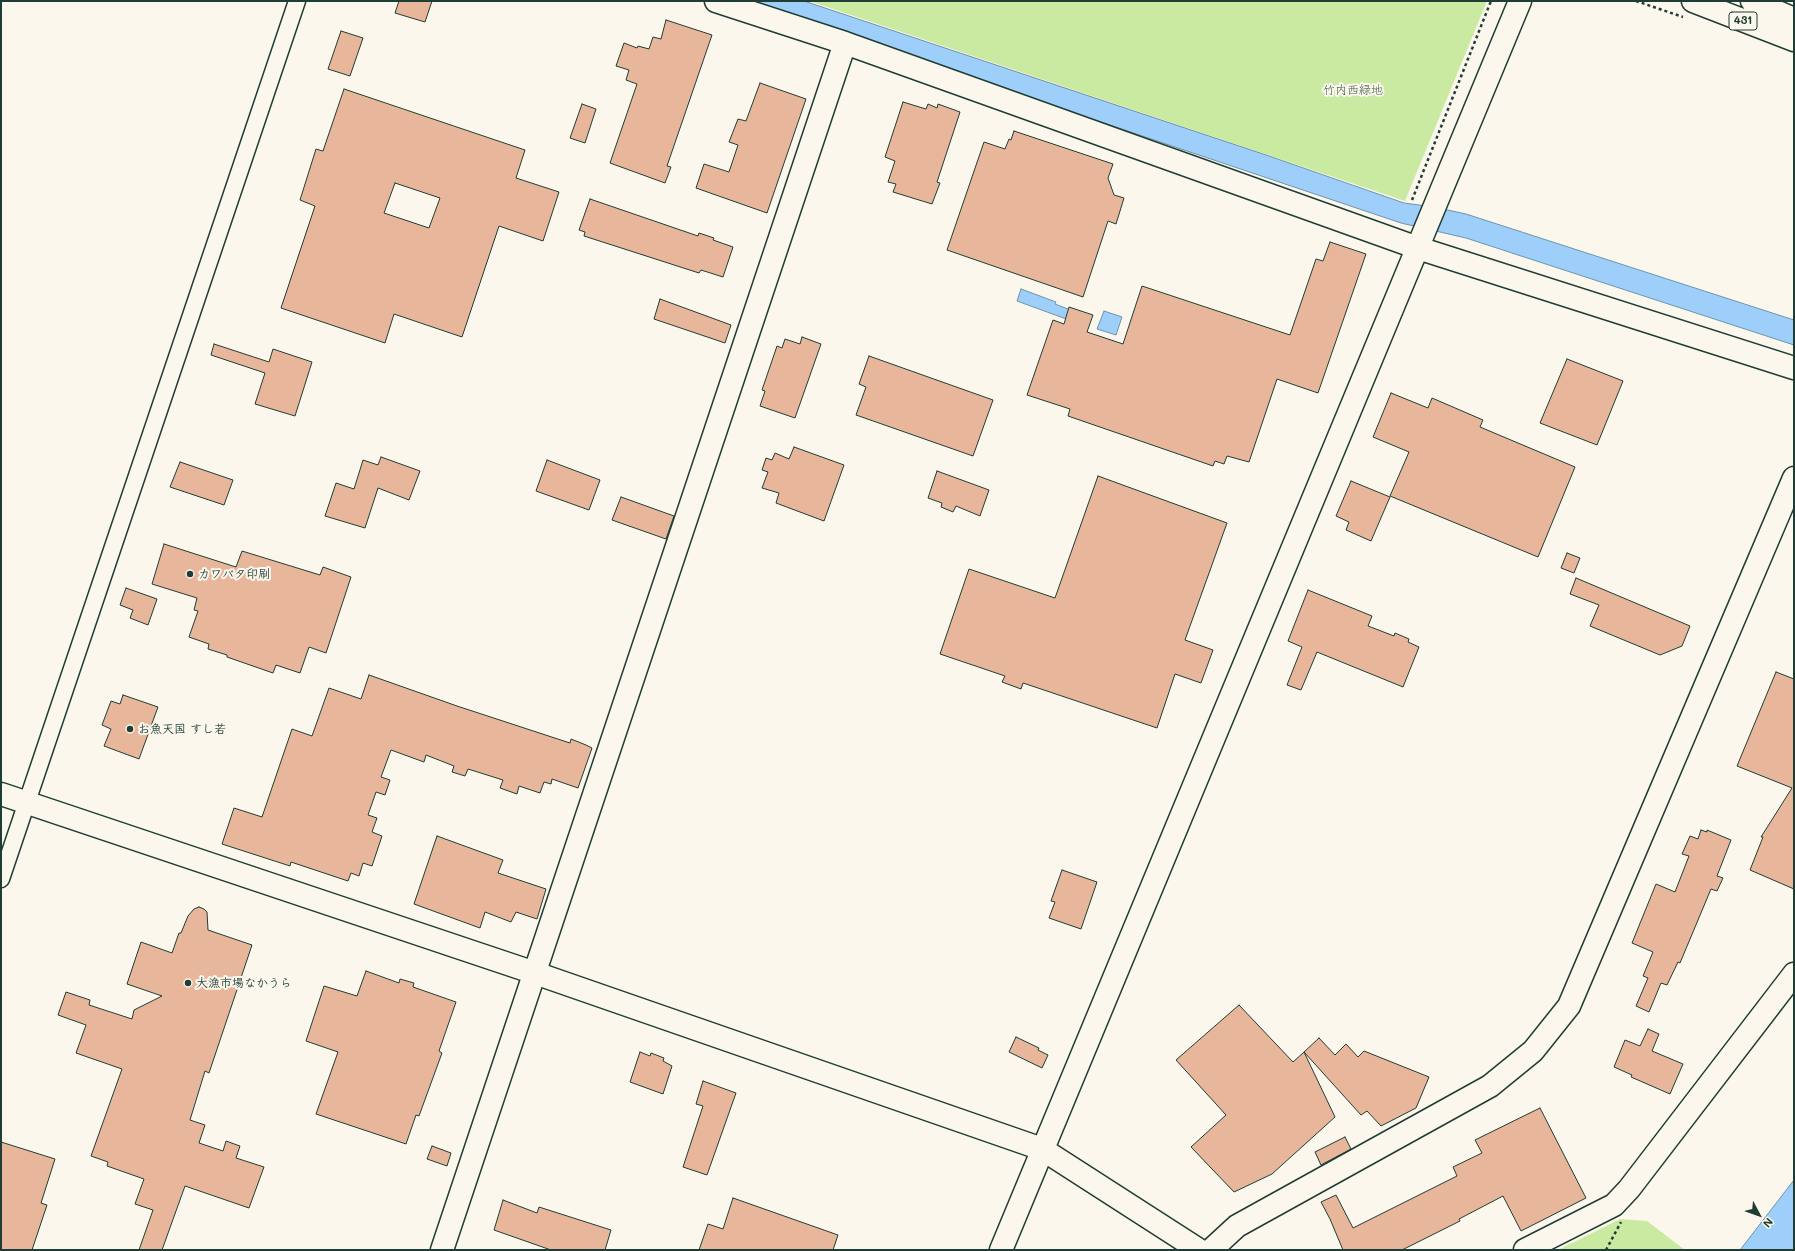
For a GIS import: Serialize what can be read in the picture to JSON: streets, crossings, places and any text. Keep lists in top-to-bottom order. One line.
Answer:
{"streets":{"main road":["431"]},"parks":["竹内西緑地"],"places":["カワバタ印刷","お魚天国 すし若","大漁市場なかうら"],"north":"bottom right"}
